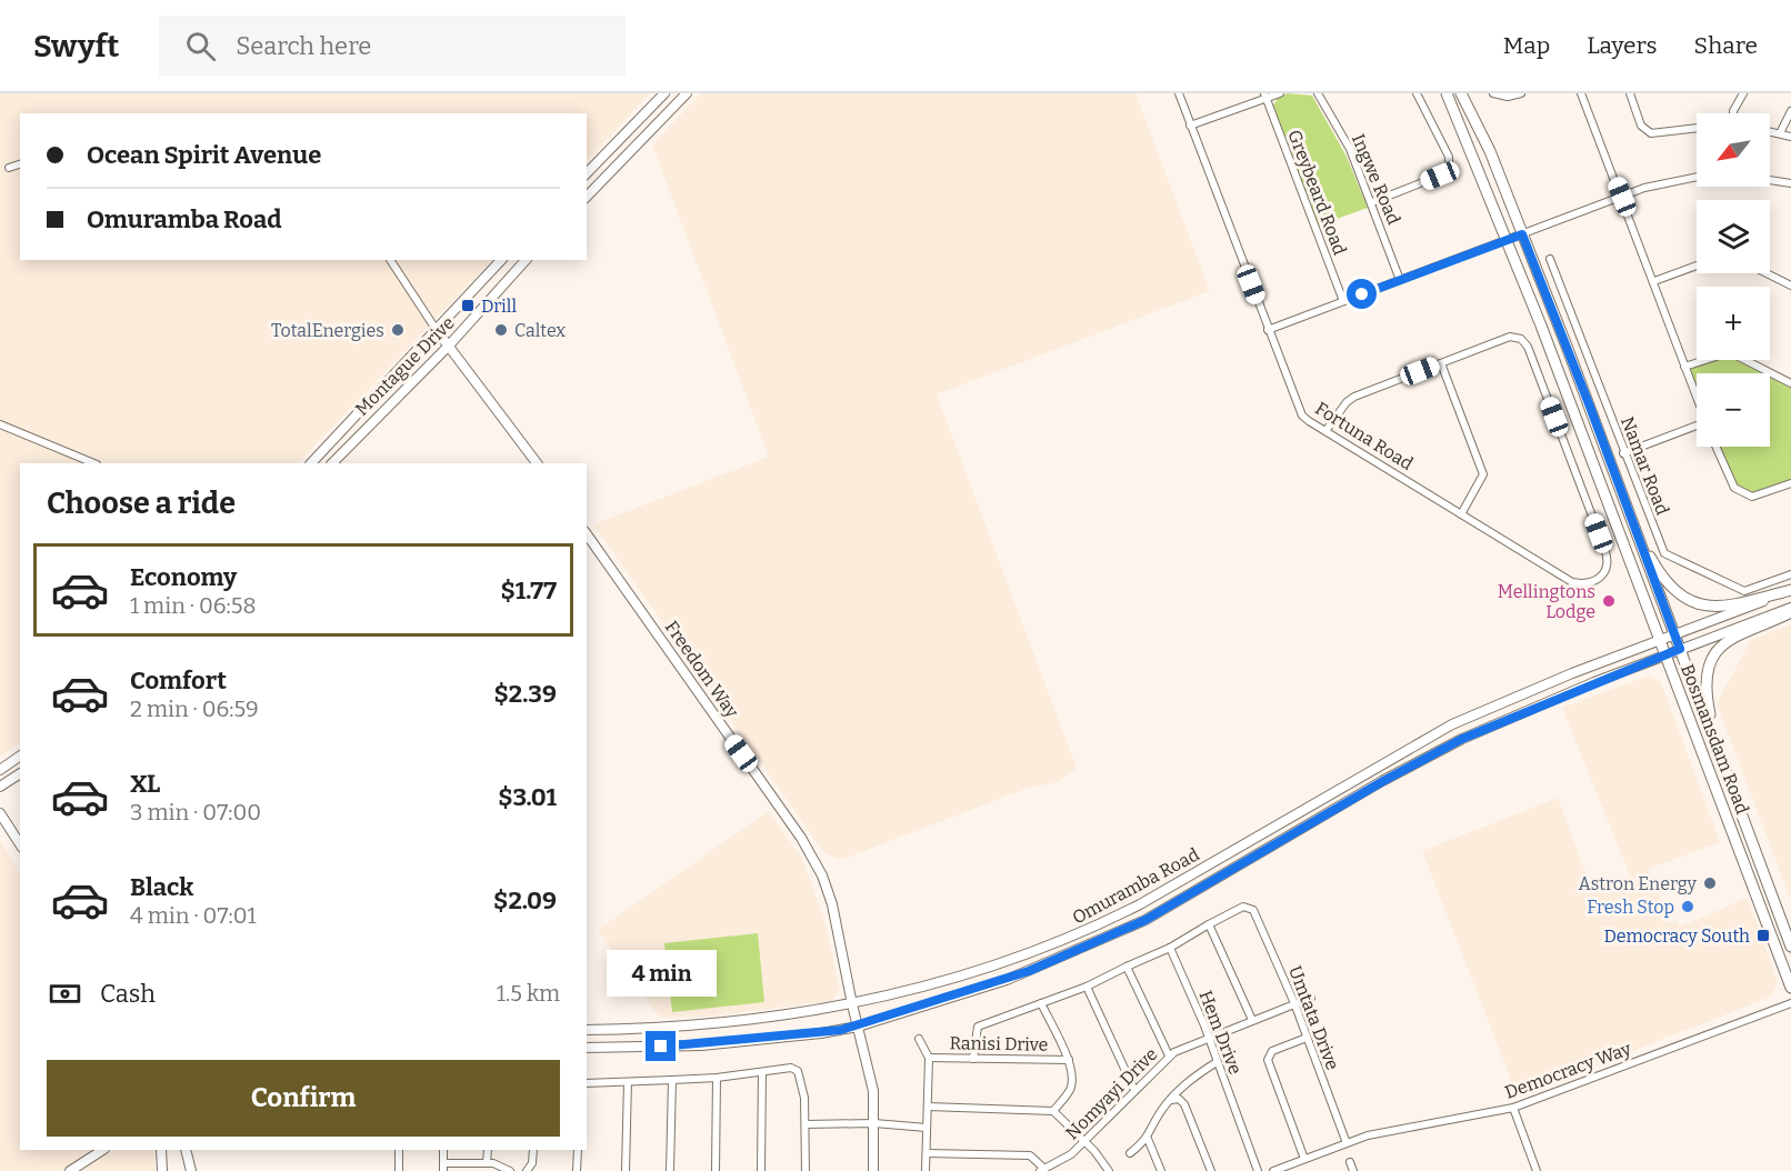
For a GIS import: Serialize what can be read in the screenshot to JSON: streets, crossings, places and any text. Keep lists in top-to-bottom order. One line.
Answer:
{"streets":{"main road":["Montague Drive","Freedom Way","Bosmansdam Road","Omuramba Road"],"street":["Ingwe Road","Greybeard Road","Fortuna Road","Namar Road","Umtata Drive","Hem Drive","Ranisi Drive","Democracy Way","Nomyayi Drive"]},"crossings":[["Freedom Way","Omuramba Road"],["Bosmansdam Road","Omuramba Road"],["Umtata Drive","Democracy Way"],["Umtata Drive","Nomyayi Drive"],["Hem Drive","Nomyayi Drive"]],"places":{"transit":["Drill","Democracy South"],"other":["TotalEnergies","Caltex","Mellingtons Lodge","Astron Energy","Fresh Stop"]},"north":"bottom left","page":{"header":"Swyft","search":"Search here","nav":["Map","Layers","Share"],"map_buttons":["+","−"],"banner":["Ocean Spirit Avenue","Omuramba Road"],"heading":"Choose a ride","list":[{"name":"Economy","note":"1 min · 06:58","value":"$1.77"},{"name":"Comfort","note":"2 min · 06:59","value":"$2.39"},{"name":"XL","note":"3 min · 07:00","value":"$3.01"},{"name":"Black","note":"4 min · 07:01","value":"$2.09"}],"bubble":"4 min","pay":["Cash","1.5 km"],"buttons":"Confirm"}}
